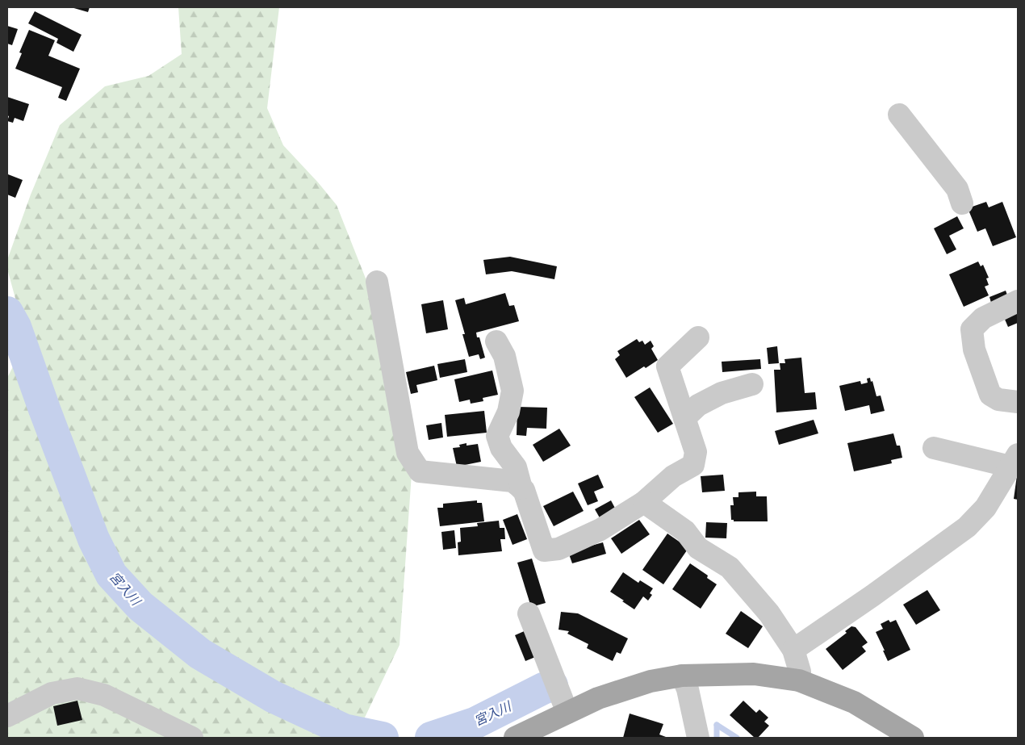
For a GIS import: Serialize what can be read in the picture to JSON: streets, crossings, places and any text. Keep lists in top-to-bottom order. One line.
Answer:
{"water":["宮入川"]}
